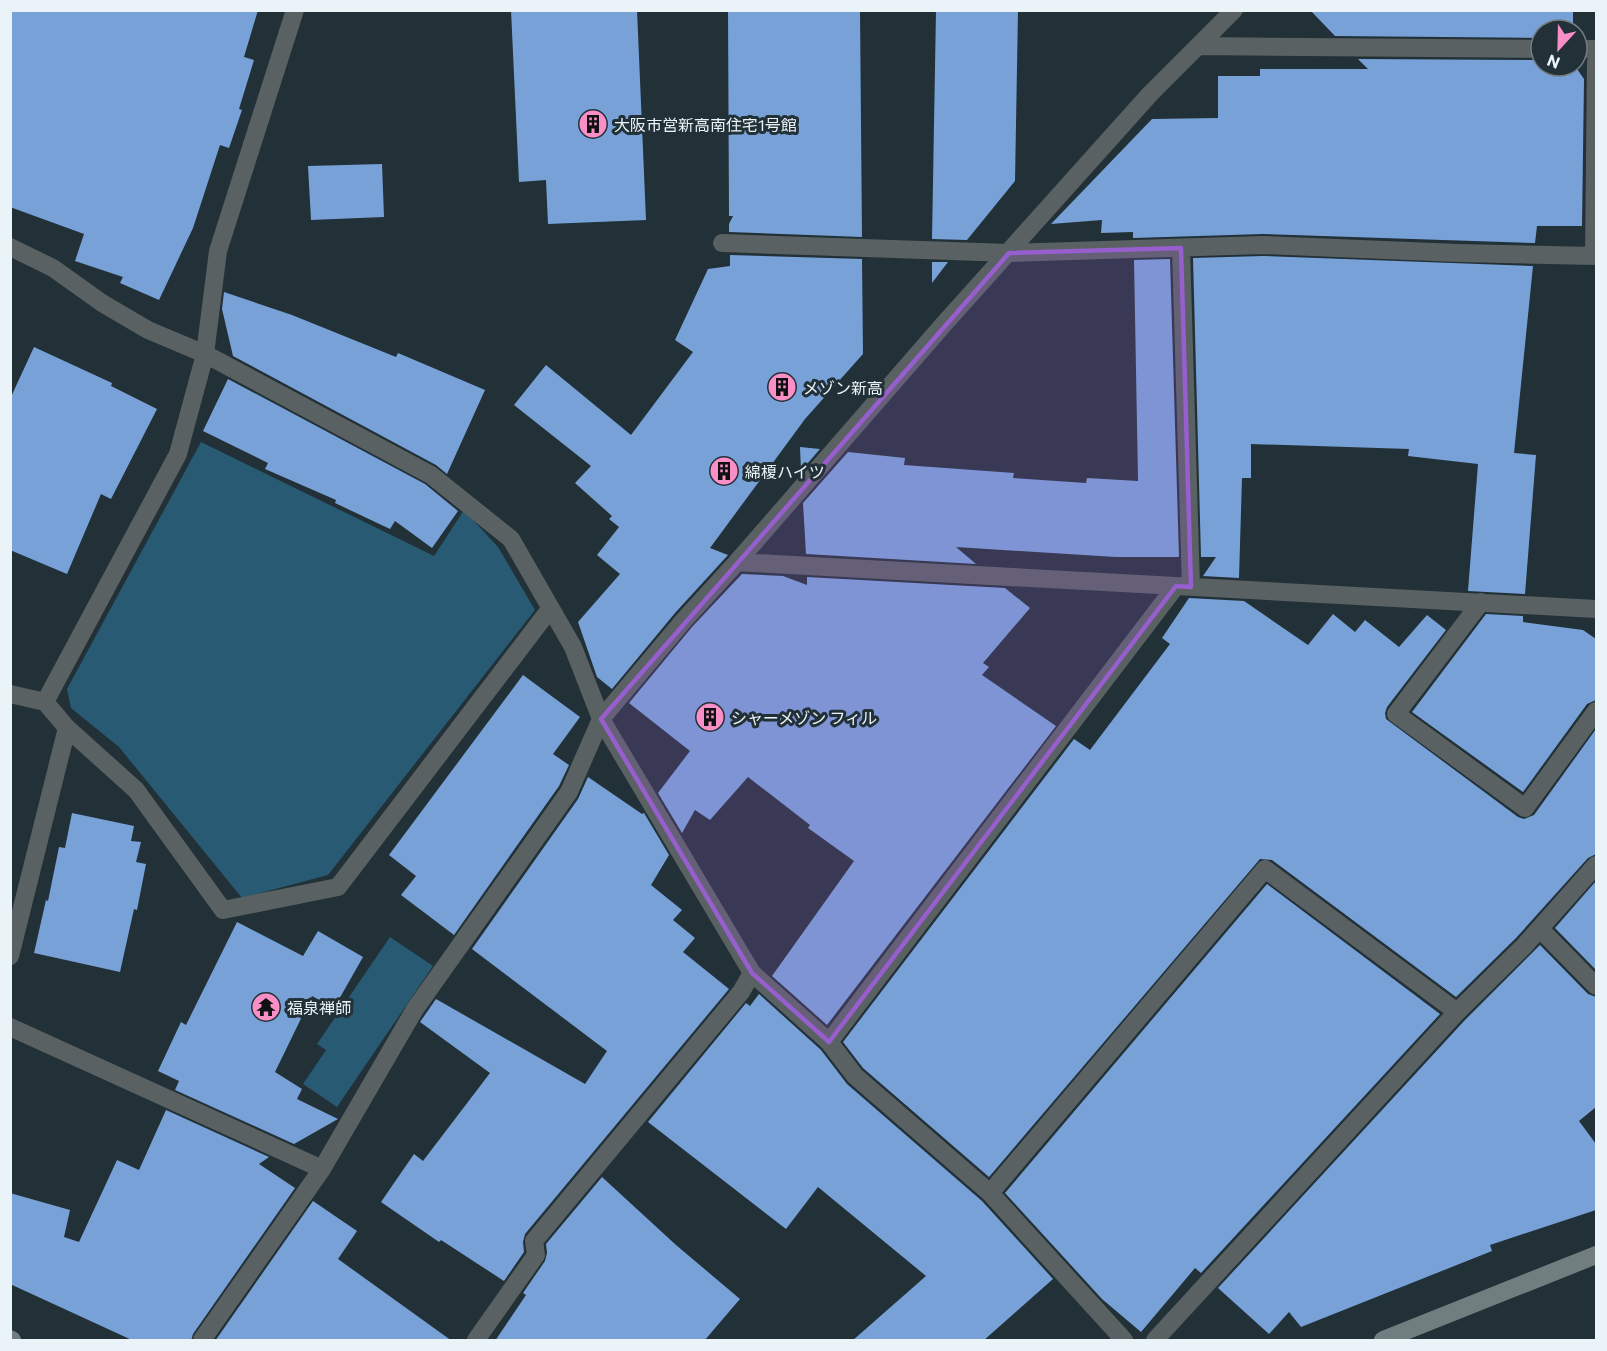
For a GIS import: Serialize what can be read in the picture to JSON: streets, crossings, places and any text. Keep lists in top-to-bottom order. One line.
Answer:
{"places":{"building":["大阪市営新高南住宅1号館","メゾン新高","綿榎ハイツ","シャーメゾン フィル"],"temple":["福泉禅師"]},"north":"bottom"}
